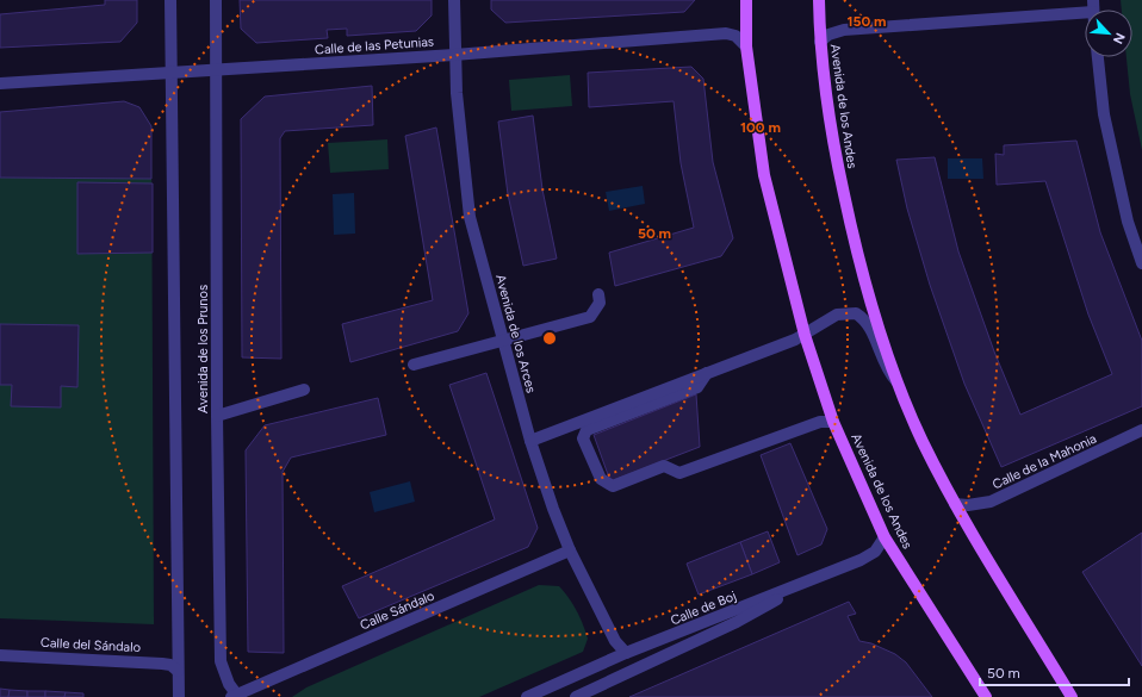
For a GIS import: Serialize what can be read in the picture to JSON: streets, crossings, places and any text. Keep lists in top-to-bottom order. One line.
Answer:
{"streets":{"main road":["Avenida de los Andes"],"street":["Calle de las Petunias","Avenida de los Arces","Avenida de los Prunos","Calle de la Mahonia","Calle de Boj","Calle Sándalo","Calle del Sándalo"]},"crossings":[["Calle de las Petunias","Avenida de los Andes"],["Calle de las Petunias","Avenida de los Arces"],["Calle de las Petunias","Avenida de los Prunos"],["Avenida de los Andes","Calle de la Mahonia"],["Avenida de los Andes","Calle de Boj"],["Avenida de los Arces","Calle de Boj"],["Avenida de los Arces","Calle Sándalo"],["Avenida de los Prunos","Calle Sándalo"]],"scale_bar":"50 m","north":"bottom right","rings":["150 m","100 m","50 m"]}
